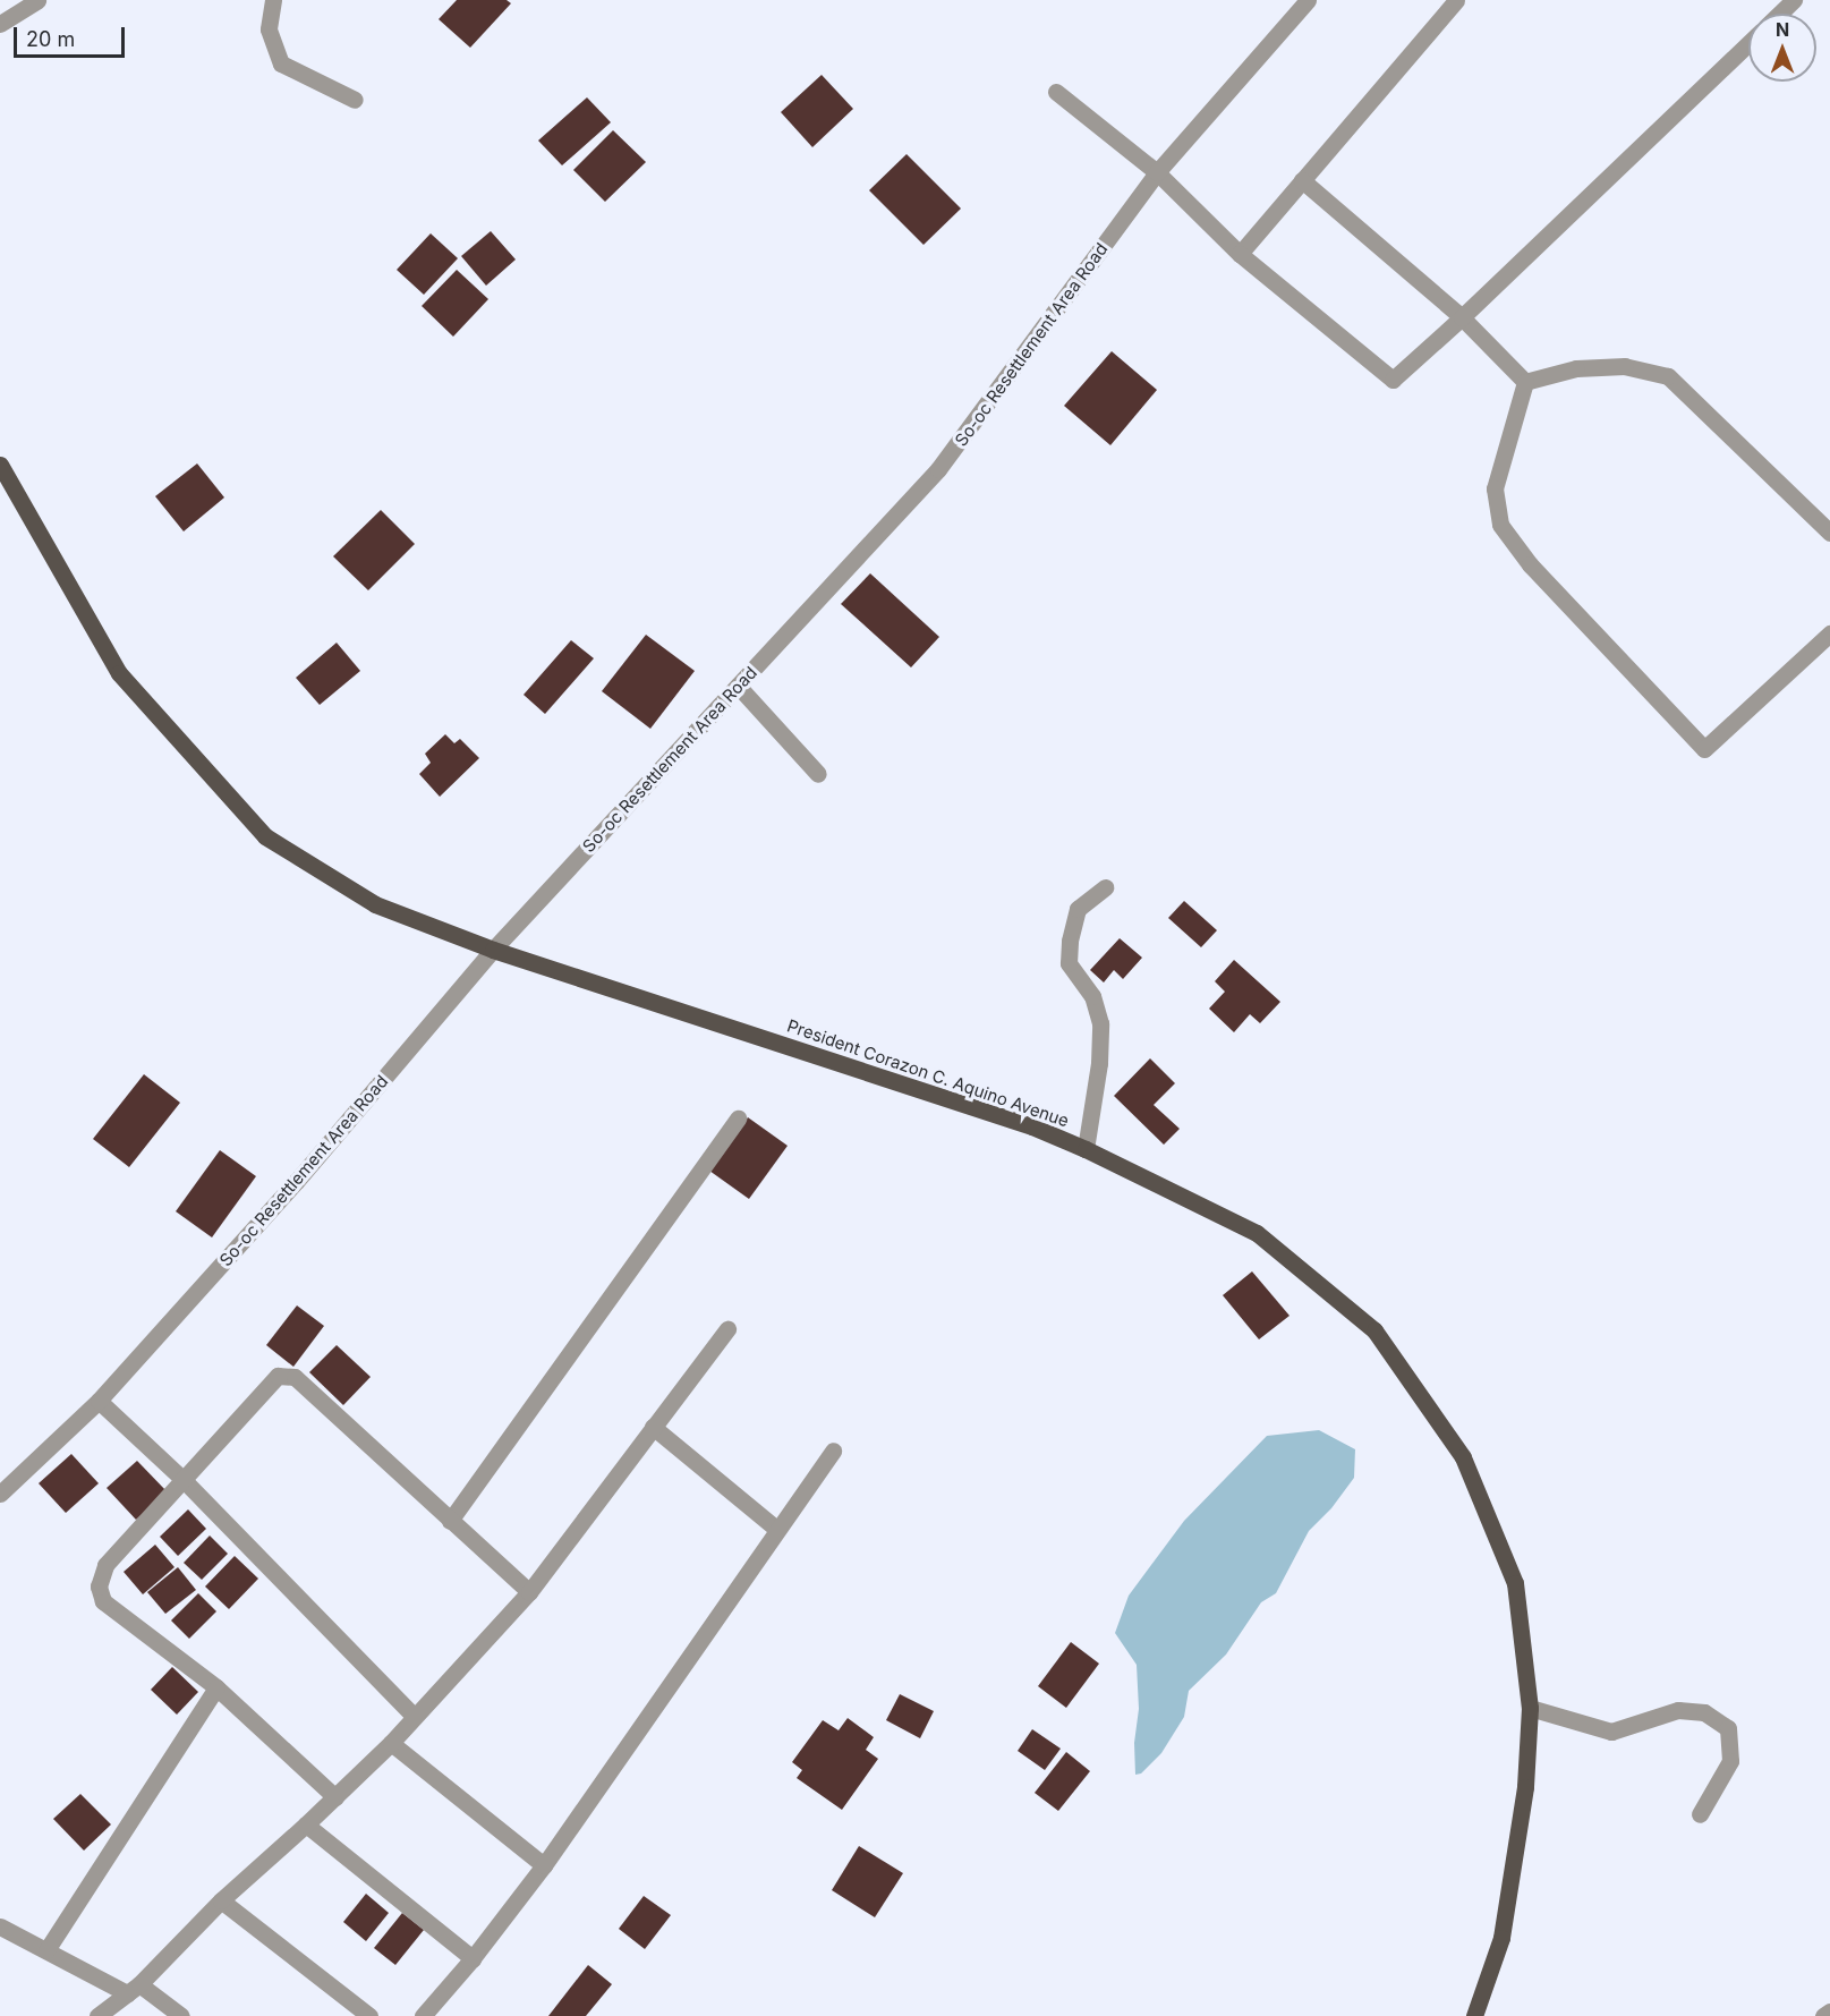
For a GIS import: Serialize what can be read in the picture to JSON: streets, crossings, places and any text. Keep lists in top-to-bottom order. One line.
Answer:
{"streets":{"main road":["President Corazon C. Aquino Avenue"],"street":["So-oc Resettlement Area Road"]},"crossings":[["So-oc Resettlement Area Road","President Corazon C. Aquino Avenue"]],"scale_bar":"20 m","north":"top"}
